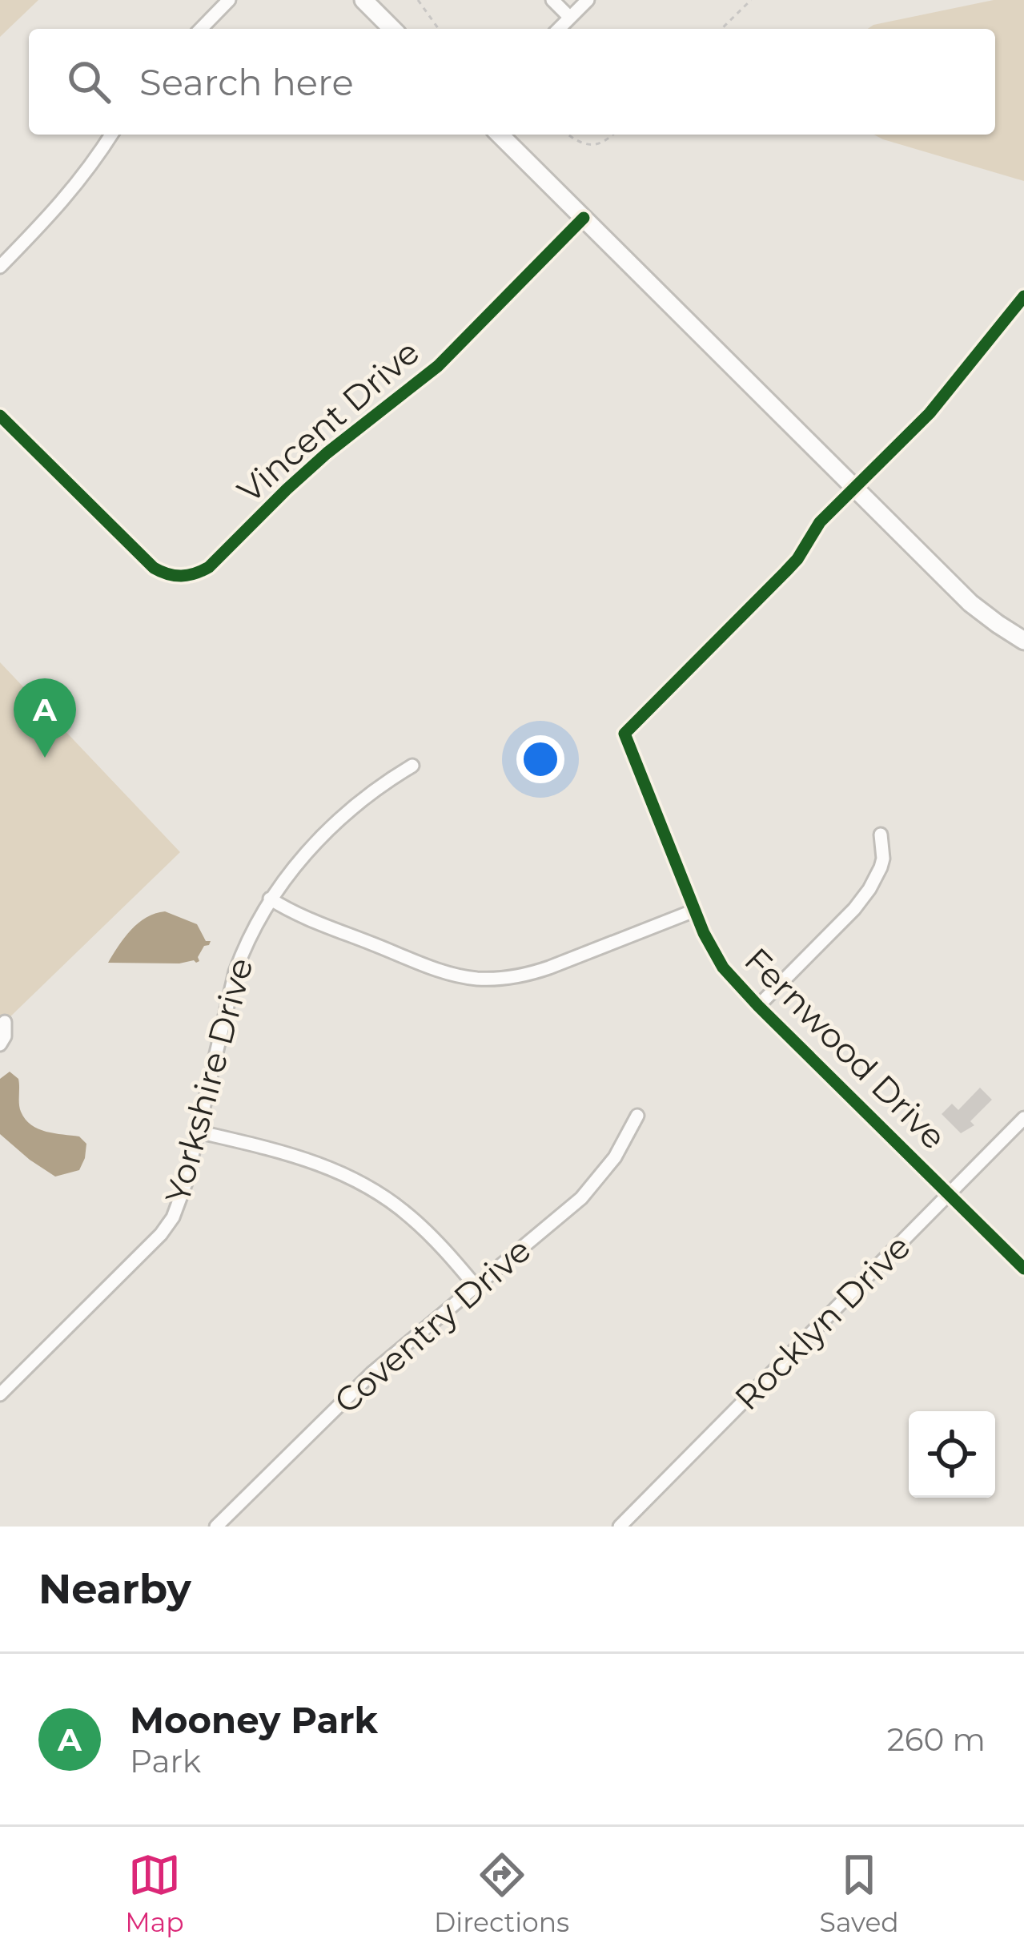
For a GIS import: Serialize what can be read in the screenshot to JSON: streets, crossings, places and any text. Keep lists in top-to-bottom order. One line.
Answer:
{"streets":{"street":["Vincent Drive","Fernwood Drive","Yorkshire Drive","Rocklyn Drive","Coventry Drive"]},"crossings":[["Fernwood Drive","Rocklyn Drive"]],"page":{"search":"Search here","pins":"A","heading":"Nearby","list":[{"mark":"A","name":"Mooney Park","note":"Park","value":"260 m"}],"nav":["Map","Directions","Saved"]}}
